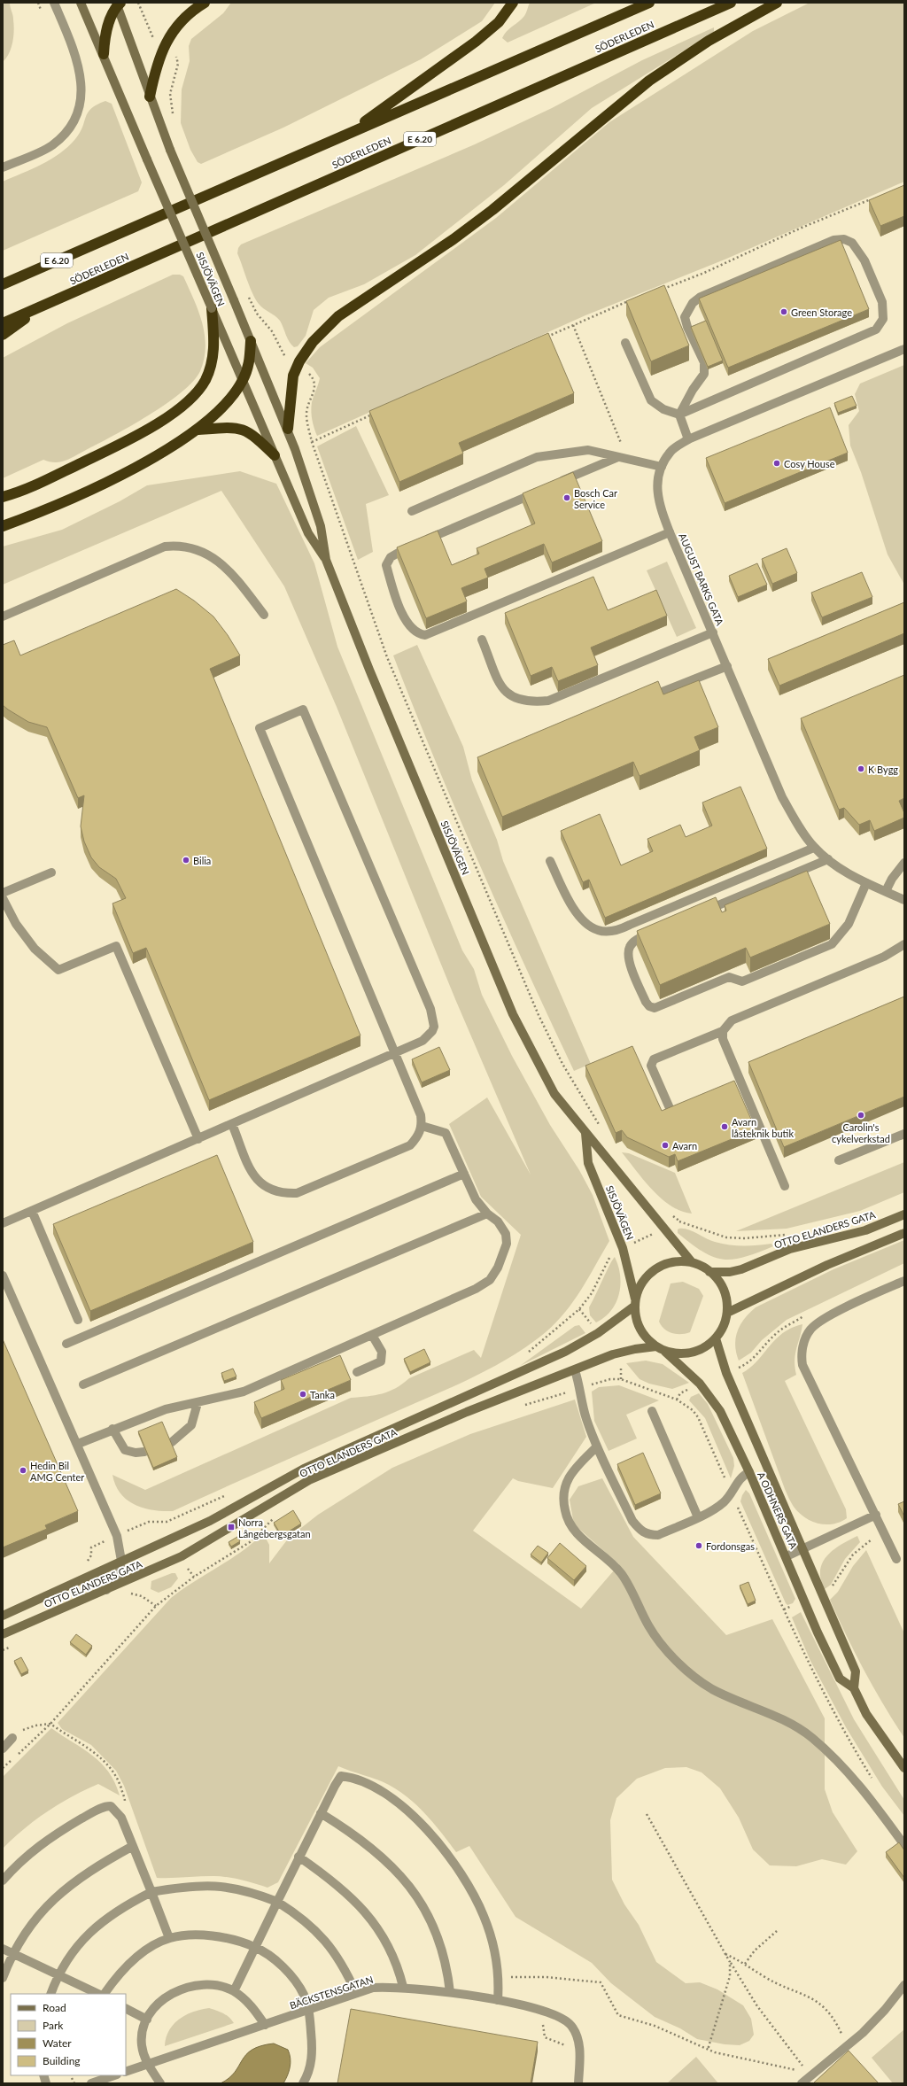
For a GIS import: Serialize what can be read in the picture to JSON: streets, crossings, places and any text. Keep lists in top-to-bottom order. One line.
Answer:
{"streets":{"highway":["SÖDERLEDEN","E 6.20"],"street":["SISJÖVÄGEN","AUGUST BARKS GATA","OTTO ELANDERS GATA","A ODHNERS GATA","BÄCKSTENSGATAN"]},"crossings":[["SISJÖVÄGEN","OTTO ELANDERS GATA"],["SISJÖVÄGEN","A ODHNERS GATA"],["OTTO ELANDERS GATA","A ODHNERS GATA"]],"places":{"other":["Green Storage","Cosy House","Bosch Car Service","K Bygg","Bilia","Carolin's cykelverkstad","Avarn låsteknik butik","Avarn","Tanka","Hedin Bil AMG Center","Fordonsgas"],"transit":["Norra Långebergsgatan"]},"legend":["Road","Park","Water","Building"]}
